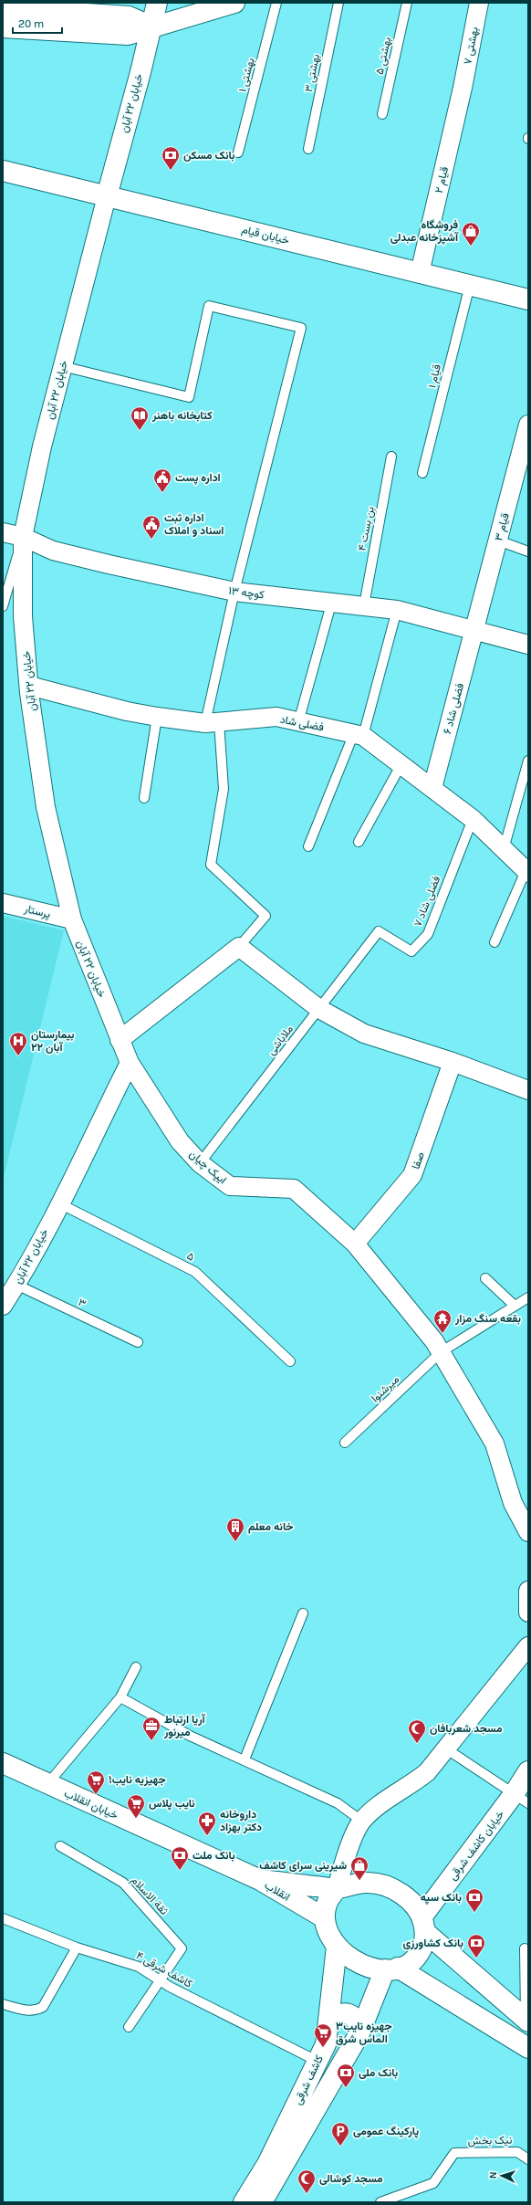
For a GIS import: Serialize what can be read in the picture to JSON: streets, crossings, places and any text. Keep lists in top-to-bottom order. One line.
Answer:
{"streets":{"main road":["خیابان ۲۲ آبان","خیابان قیام","خیابان انقلاب","خیابان کاشف شرقی","انقلاب","کاشف شرقی"],"street":["بهشتی ۷","قیام ۲","قیام ۳","کوچه ۱۳","فضلی شاد ۶","فضلی شاد","پرستار","صفا","ایپک چیان"],"lane":["بهشتی ۵","بهشتی ۳","بهشتی ۱","قیام ۱","بن بست ۴","فضلی شاد ۷","ملاباشی","۵","۳","میرشنوا","ثقة‌ الاسلام","کاشف شرقی ۴","نیک بخش"]},"crossings":[["بهشتی ۷","قیام ۲"],["خیابان ۲۲ آبان","خیابان قیام"],["خیابان ۲۲ آبان","کوچه ۱۳"],["خیابان ۲۲ آبان","فضلی شاد"],["خیابان ۲۲ آبان","پرستار"],["خیابان ۲۲ آبان","ایپک چیان"],["خیابان ۲۲ آبان","۵"],["خیابان ۲۲ آبان","۳"],["قیام ۲","خیابان قیام"],["خیابان قیام","قیام ۱"],["قیام ۳","کوچه ۱۳"],["قیام ۳","فضلی شاد ۶"],["بن بست ۴","کوچه ۱۳"],["کوچه ۱۳","فضلی شاد ۶"],["فضلی شاد ۶","فضلی شاد"],["فضلی شاد","فضلی شاد ۷"],["فضلی شاد ۷","ملاباشی"],["ملاباشی","ایپک چیان"],["صفا","ایپک چیان"],["ایپک چیان","میرشنوا"],["خیابان انقلاب","انقلاب"],["خیابان کاشف شرقی","انقلاب"],["خیابان کاشف شرقی","کاشف شرقی"],["انقلاب","کاشف شرقی"],["ثقة‌ الاسلام","کاشف شرقی ۴"],["کاشف شرقی ۴","کاشف شرقی"]],"places":{"bank":["بانک مسکن","بانک ملت","بانک سپه","بانک کشاورزی","بانک ملی"],"shop":["فروشگاه آشپزخانه عبدلی","شیرینی سرای کاشف"],"library":["کتابخانه باهنر"],"public building":["اداره پست","اداره ثبت اسناد و املاک"],"hospital":["بیمارستان ۲۲ آبان"],"temple":["بقعه سنگ مزار"],"building":["خانه معلم"],"office":["آریا ارتباط میرنور"],"mosque":["مسجد شعربافان","مسجد کوشالی"],"supermarket":["جهیزیه نایب۱","نایب پلاس","جهیزه نایب۳ الماس شرق"],"pharmacy":["داروخانه دکتر بهزاد"],"parking":["پارکینگ عمومی"]},"scale_bar":"20 m","north":"left"}
